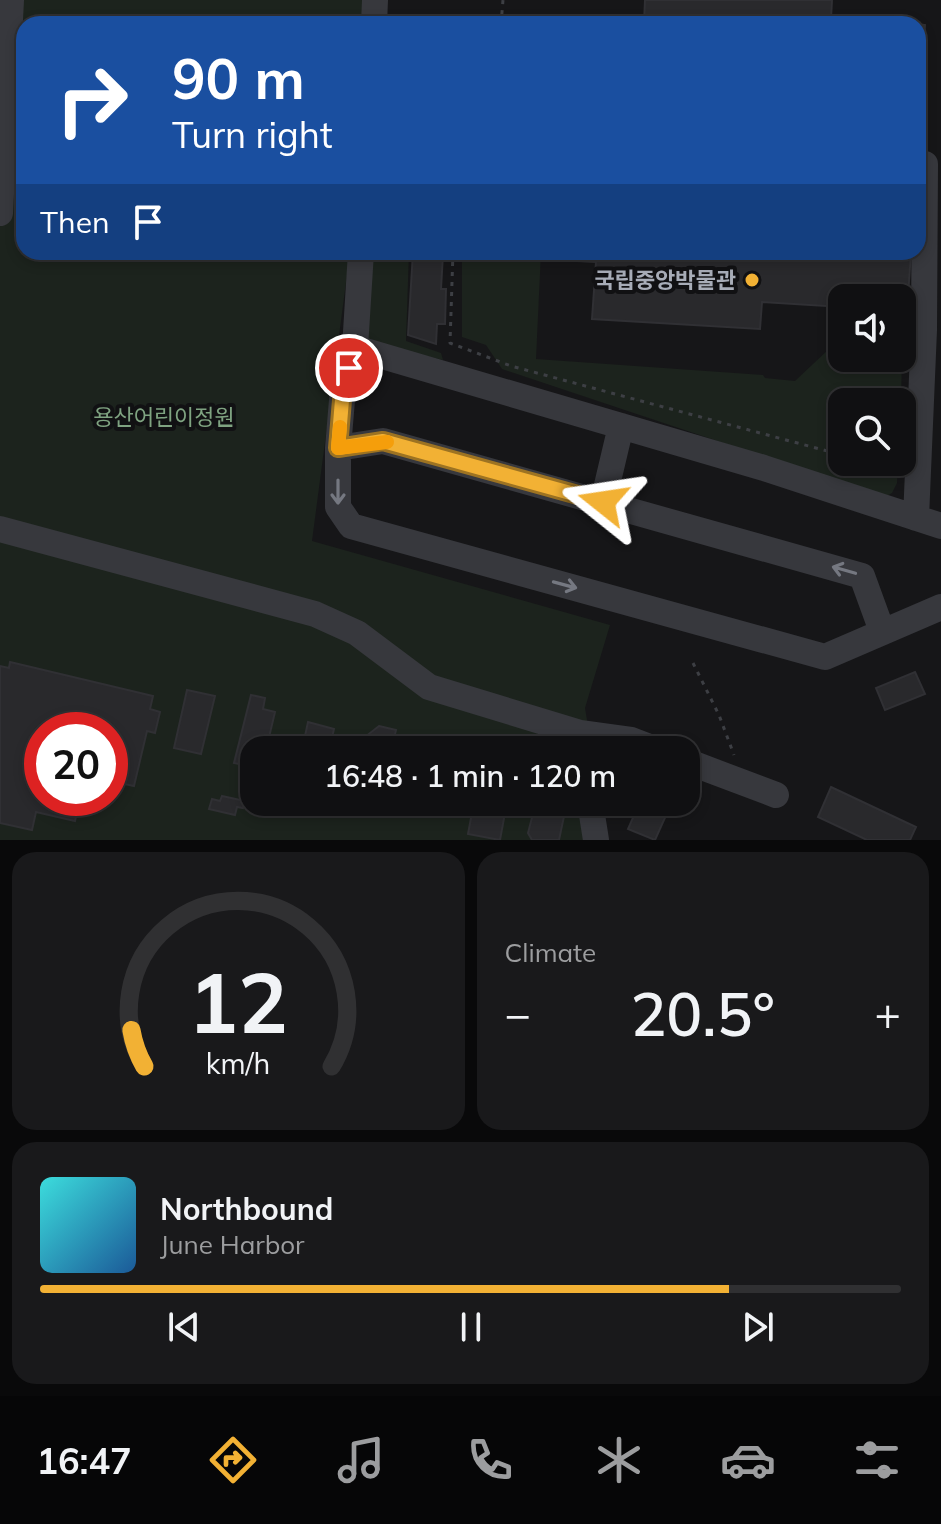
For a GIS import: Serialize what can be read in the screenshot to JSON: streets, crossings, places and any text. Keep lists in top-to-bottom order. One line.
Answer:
{"parks":["용산어린이정원"],"places":["국립중앙박물관"],"page":{"turn":["90 m","Turn right"],"then":"Then","limit":"20","trip":"16:48 · 1 min · 120 m","tile":"Climate","heat":["−","20.5°","+"],"song":["Northbound","June Harbor"],"tabs":"16:47","gauge":["12","km/h"]}}
